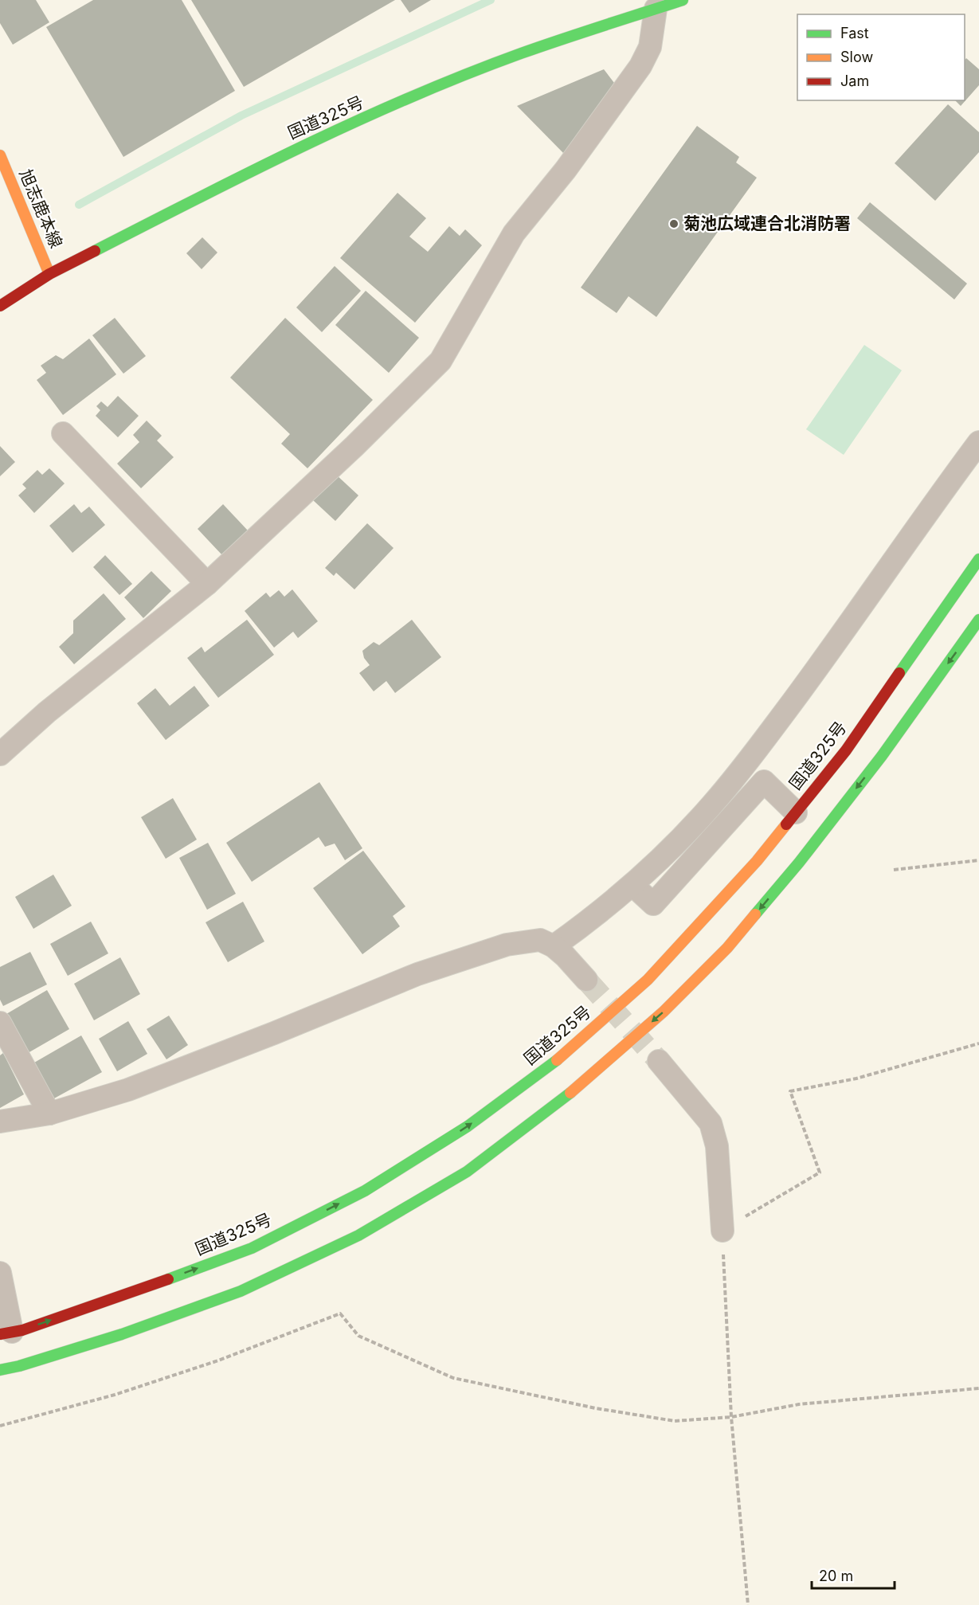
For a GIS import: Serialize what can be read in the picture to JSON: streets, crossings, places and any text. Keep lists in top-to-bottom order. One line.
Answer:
{"streets":{"main road":["国道325号","旭志鹿本線"]},"crossings":[["国道325号","旭志鹿本線"]],"places":["菊池広域連合北消防署"],"legend":["Fast","Slow","Jam"],"scale_bar":"20 m"}
